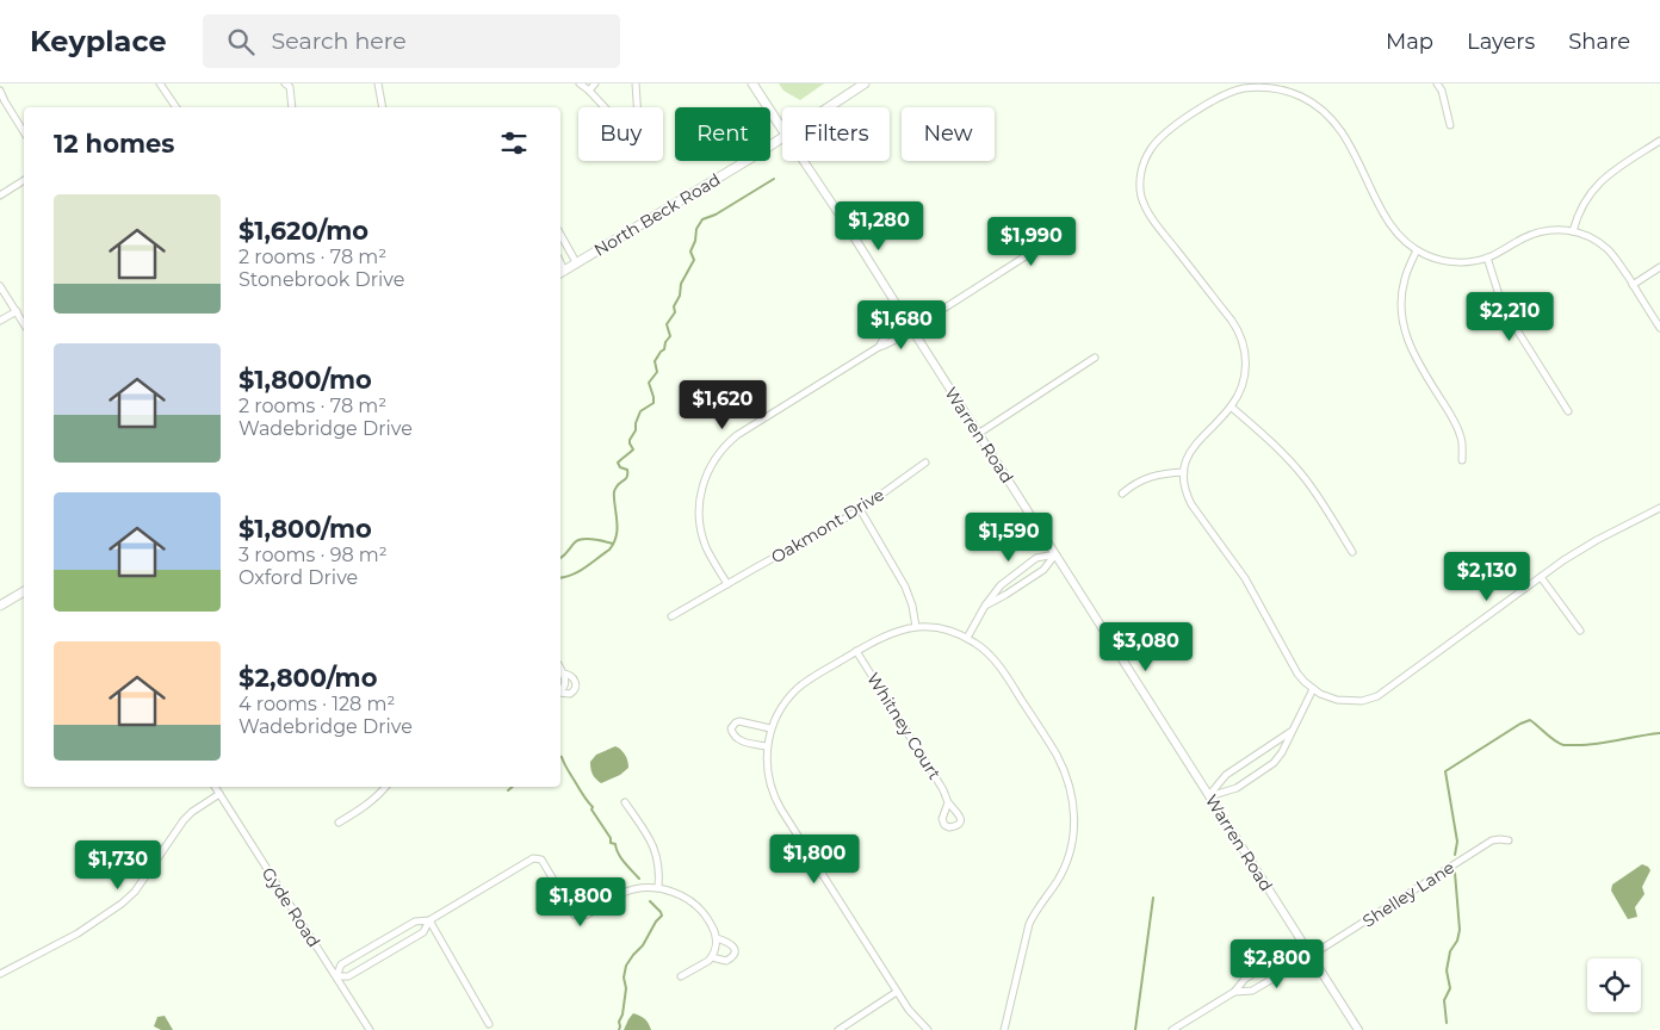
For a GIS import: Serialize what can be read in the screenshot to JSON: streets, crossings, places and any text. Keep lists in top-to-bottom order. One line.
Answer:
{"streets":{"main road":["North Beck Road","Warren Road"],"street":["Oakmont Drive","Whitney Court","Shelley Lane","Gyde Road"]},"crossings":[["Warren Road","Shelley Lane"]],"page":{"header":"Keyplace","search":"Search here","nav":["Map","Layers","Share"],"chip":["Buy","Rent","Filters","New"],"heading":"12 homes","list":[{"name":"$1,620/mo","note":"2 rooms · 78 m² · Stonebrook Drive"},{"name":"$1,800/mo","note":"2 rooms · 78 m² · Wadebridge Drive"},{"name":"$1,800/mo","note":"3 rooms · 98 m² · Oxford Drive"},{"name":"$2,800/mo","note":"4 rooms · 128 m² · Wadebridge Drive"}],"price":["$1,280","$1,990","$2,210","$1,680","$1,620","$1,590","$2,130","$3,080","$1,800","$1,730","$1,800","$2,800"]}}
